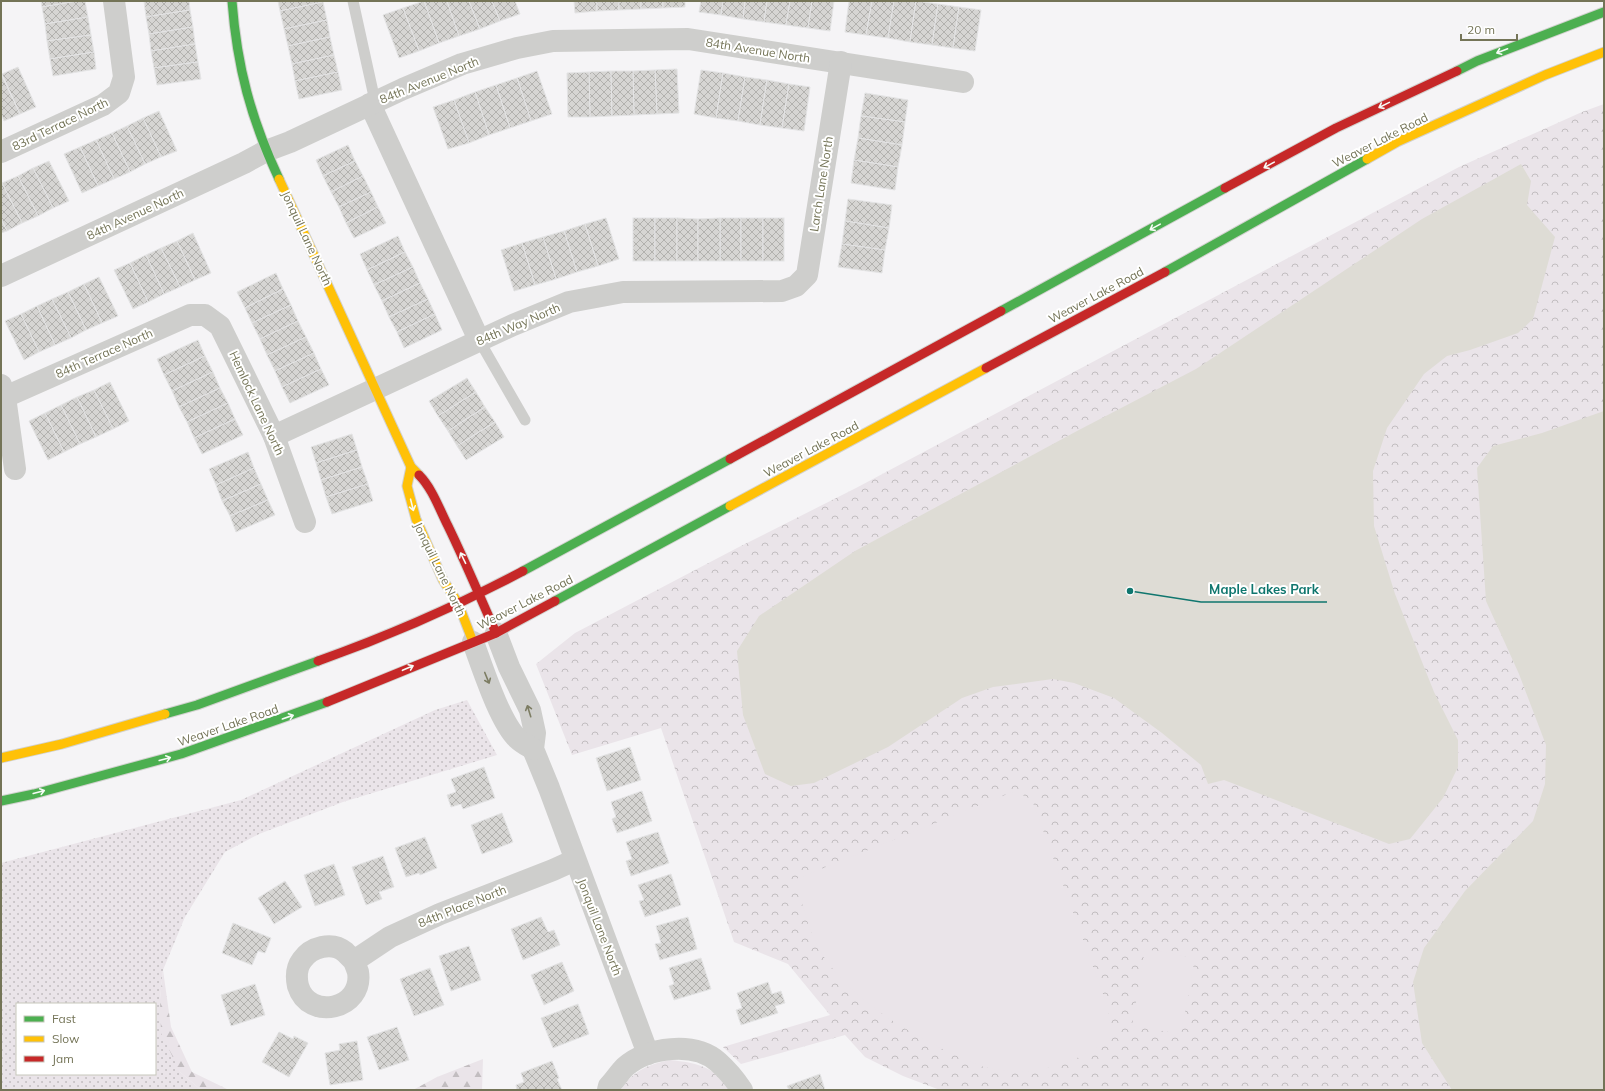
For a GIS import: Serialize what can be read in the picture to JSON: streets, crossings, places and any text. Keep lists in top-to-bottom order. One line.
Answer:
{"streets":{"main road":["Weaver Lake Road","Jonquil Lane North"],"street":["84th Avenue North","83rd Terrace North","Larch Lane North","84th Way North","84th Terrace North","Hemlock Lane North","84th Place North"]},"crossings":[["84th Avenue North","Larch Lane North"],["84th Avenue North","Jonquil Lane North"],["Weaver Lake Road","Jonquil Lane North"],["Larch Lane North","84th Way North"],["Jonquil Lane North","84th Way North"],["Jonquil Lane North","84th Place North"],["84th Way North","Hemlock Lane North"],["84th Terrace North","Hemlock Lane North"]],"places":["Maple Lakes Park"],"legend":["Fast","Slow","Jam"],"scale_bar":"20 m"}
